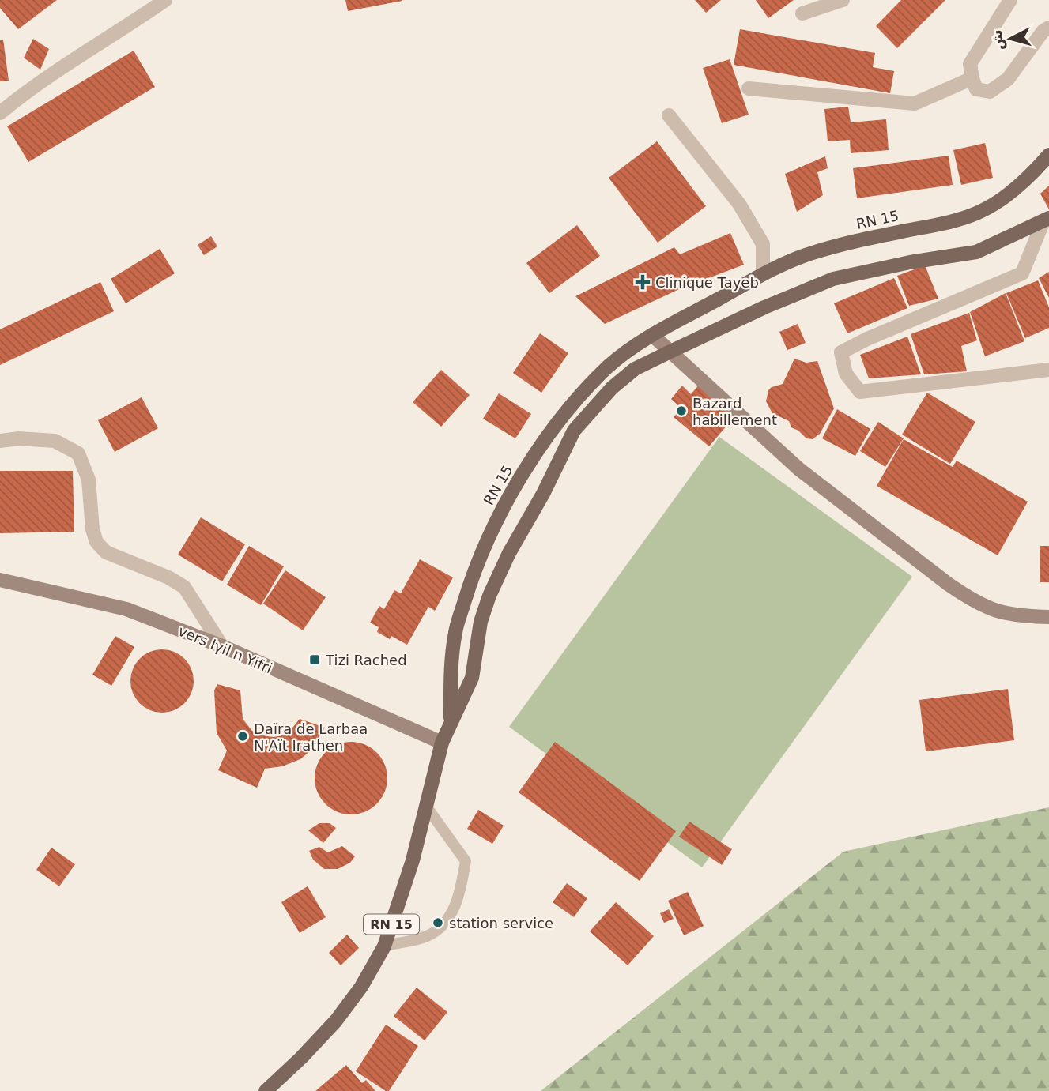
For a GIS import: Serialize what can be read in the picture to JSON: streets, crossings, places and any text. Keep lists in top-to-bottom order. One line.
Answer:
{"streets":{"main road":["RN 15","vers Iγil n Yifri"]},"crossings":[["RN 15","vers Iγil n Yifri"]],"places":{"health":["Clinique Tayeb"],"other":["Bazard habillement","Daïra de Larbaa N'Aït Irathen","station service"],"transit":["Tizi Rached"]},"north":"left"}
